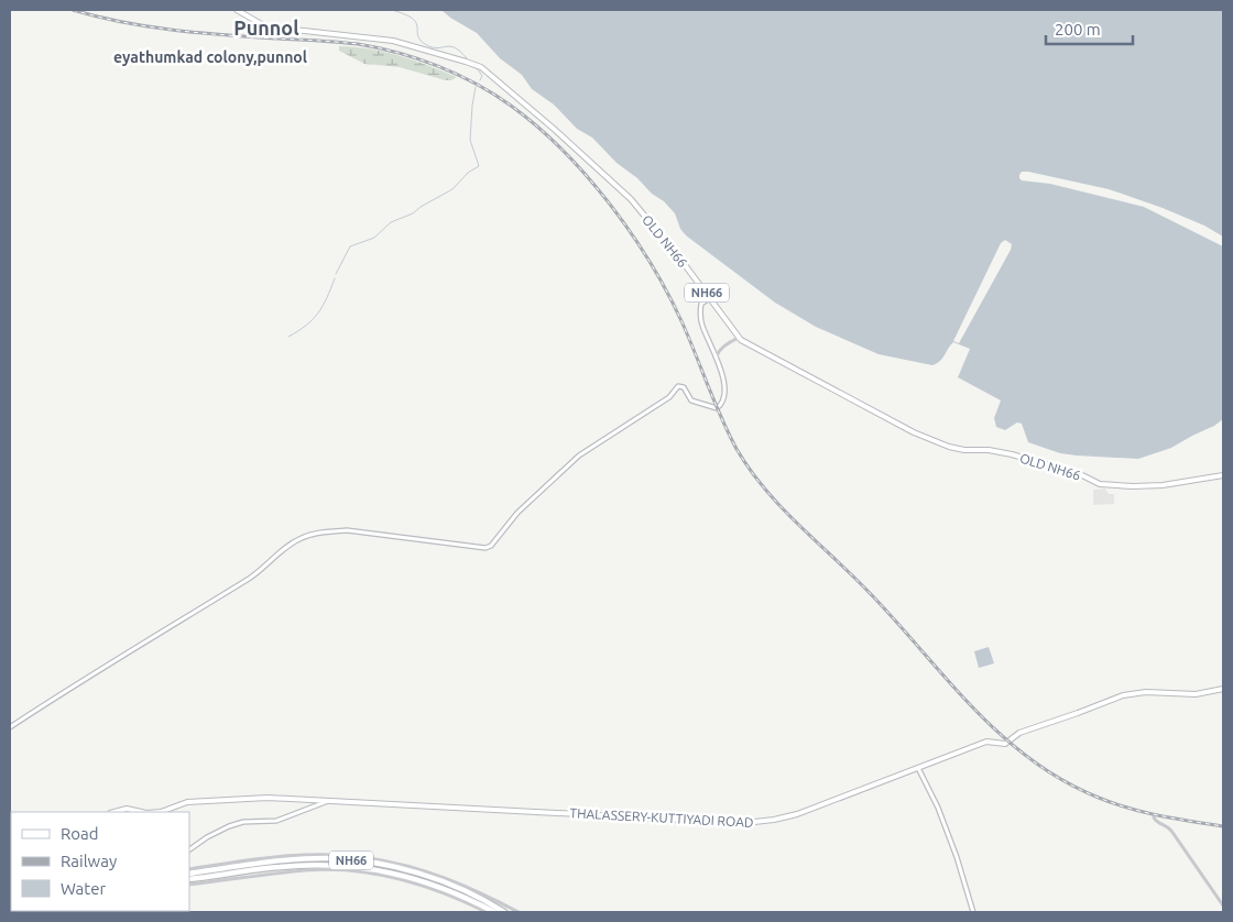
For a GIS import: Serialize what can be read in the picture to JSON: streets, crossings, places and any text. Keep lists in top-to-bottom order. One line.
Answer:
{"streets":{"highway":["NH66"],"main road":["OLD NH66","THALASSERY-KUTTIYADI ROAD"]},"districts":["Punnol","eyathumkad colony,punnol"],"legend":["Road","Railway","Water"],"scale_bar":"200 m"}
